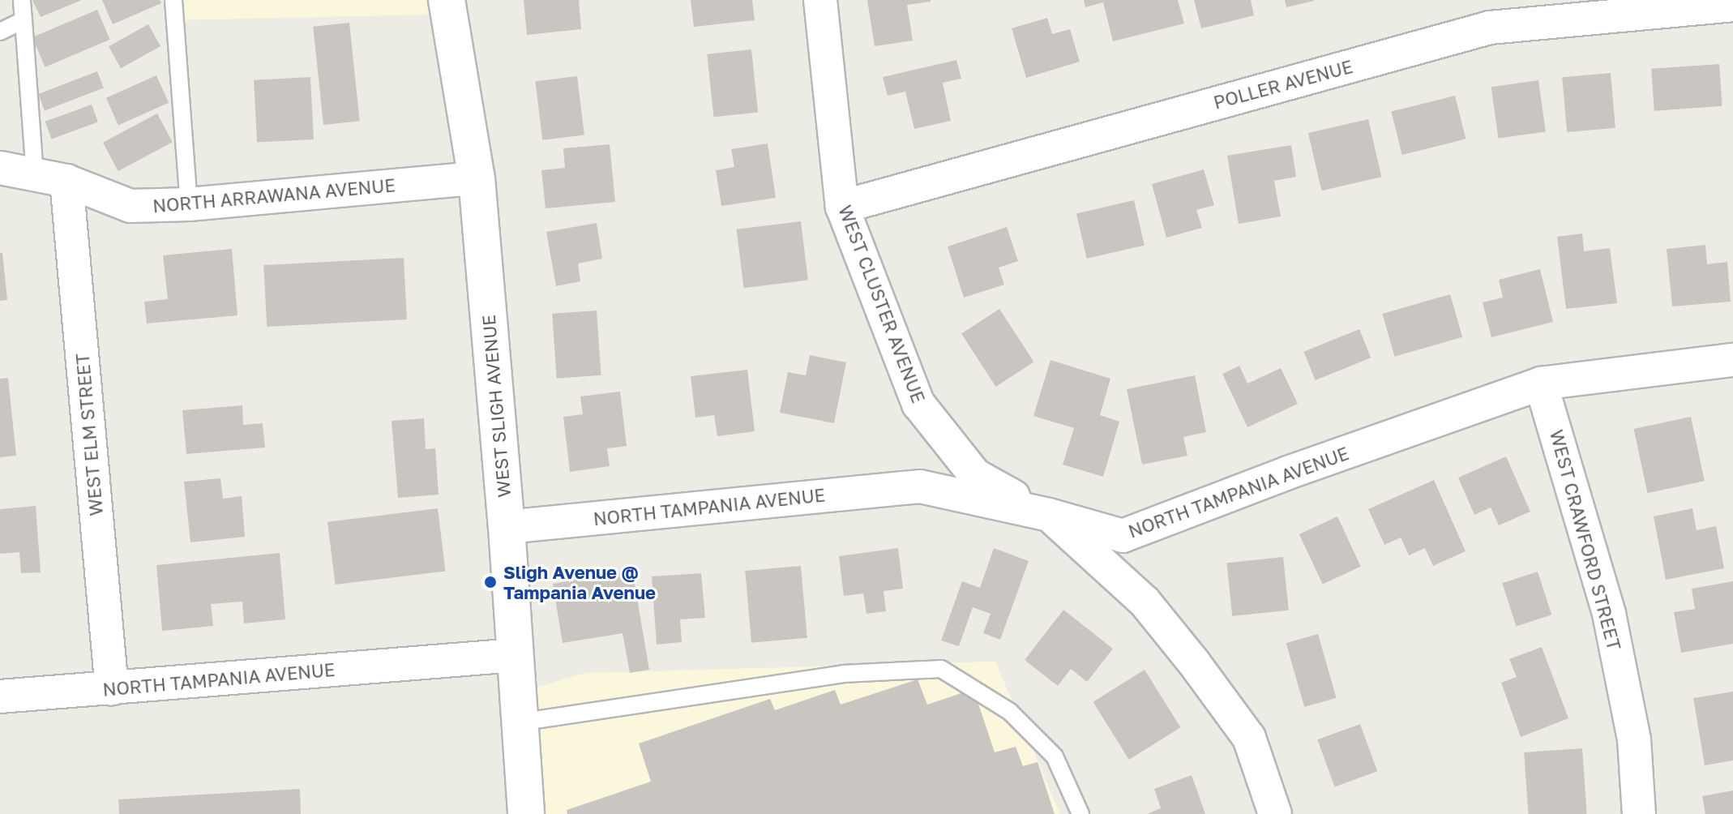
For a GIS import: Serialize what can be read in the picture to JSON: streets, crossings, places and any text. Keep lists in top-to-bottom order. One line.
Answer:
{"streets":{"main road":["WEST SLIGH AVENUE"],"street":["POLLER AVENUE","NORTH ARRAWANA AVENUE","WEST CLUSTER AVENUE","WEST ELM STREET","NORTH TAMPANIA AVENUE","WEST CRAWFORD STREET"]},"crossings":[["POLLER AVENUE","WEST CLUSTER AVENUE"],["NORTH ARRAWANA AVENUE","WEST SLIGH AVENUE"],["NORTH ARRAWANA AVENUE","WEST ELM STREET"],["WEST CLUSTER AVENUE","NORTH TAMPANIA AVENUE"],["WEST SLIGH AVENUE","NORTH TAMPANIA AVENUE"],["WEST ELM STREET","NORTH TAMPANIA AVENUE"],["NORTH TAMPANIA AVENUE","WEST CRAWFORD STREET"]],"places":["Sligh Avenue @ Tampania Avenue"]}
